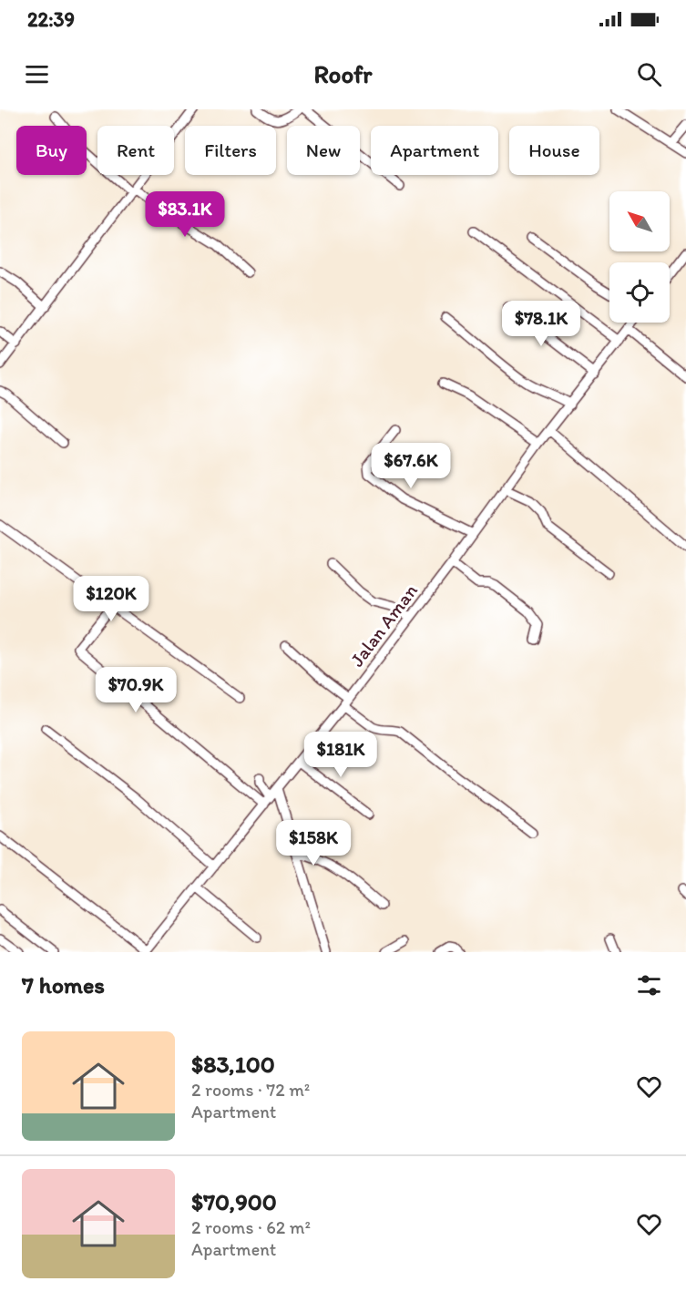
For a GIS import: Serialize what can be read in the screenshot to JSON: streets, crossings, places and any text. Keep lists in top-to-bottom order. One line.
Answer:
{"streets":{"street":["Jalan Aman"]},"north":"top left","page":{"status":"22:39","header":"Roofr","chip":["Buy","Rent","Filters","New","Apartment","House"],"price":["$83.1K","$78.1K","$67.6K","$120K","$70.9K","$181K","$158K"],"heading":"7 homes","list":[{"name":"$83,100","note":"2 rooms · 72 m² · Apartment"},{"name":"$70,900","note":"2 rooms · 62 m² · Apartment"}]}}
